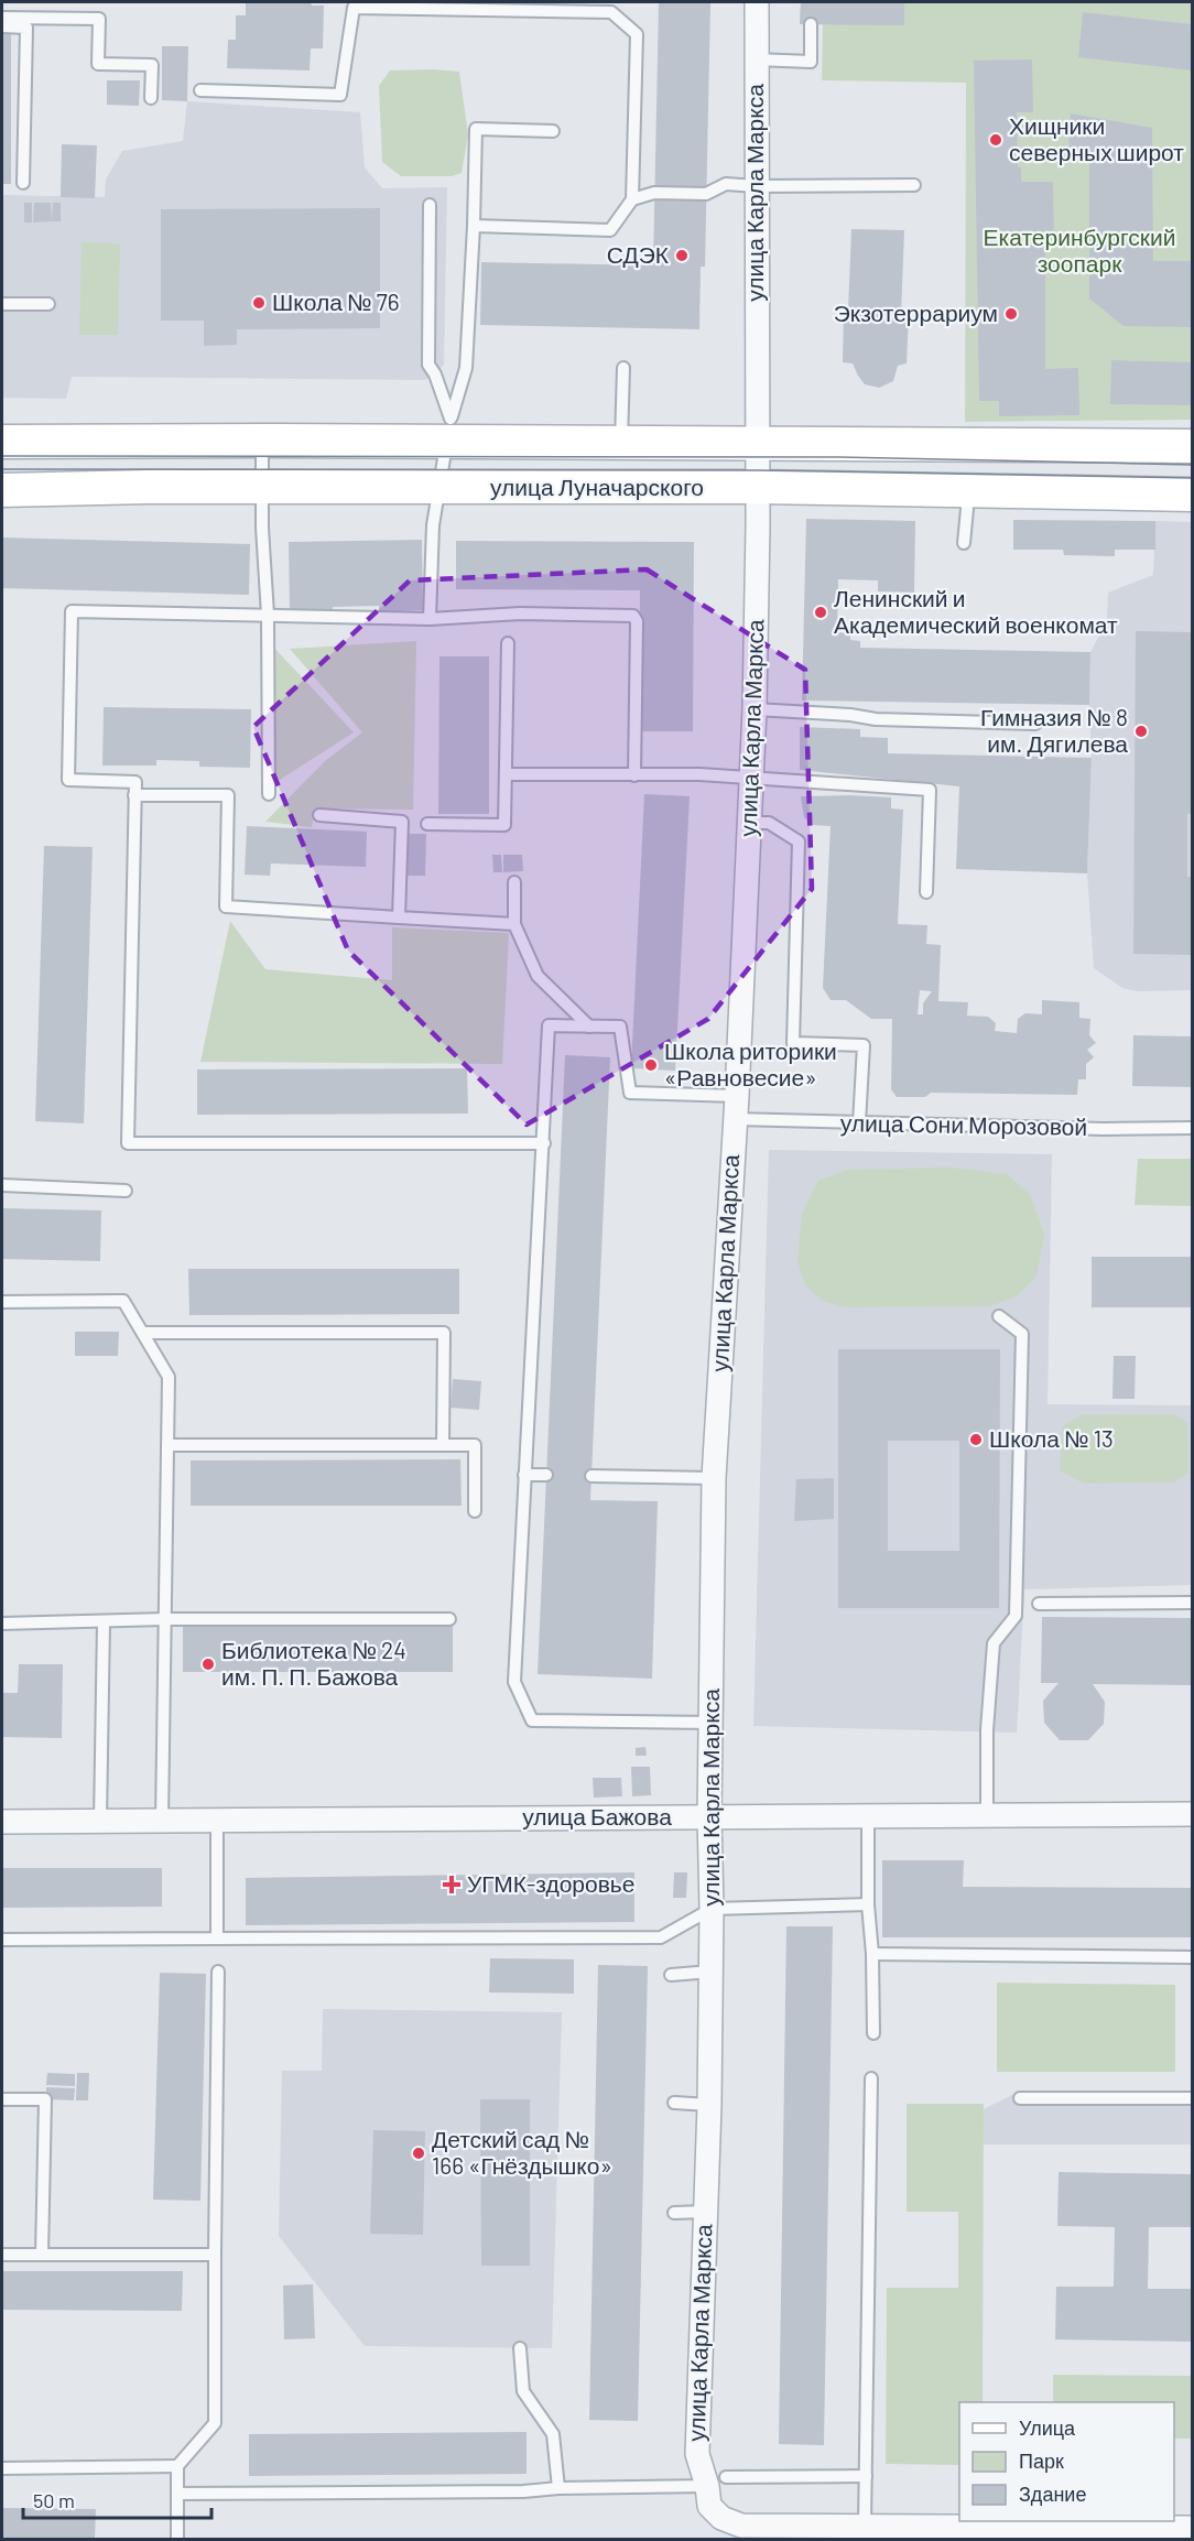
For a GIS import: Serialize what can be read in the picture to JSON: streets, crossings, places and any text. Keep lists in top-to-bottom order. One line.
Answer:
{"streets":{"main road":["улица Луначарского"],"street":["улица Карла Маркса","улица Бажова"],"lane":["улица Сони Морозовой"]},"crossings":[["улица Карла Маркса","улица Луначарского"],["улица Карла Маркса","улица Сони Морозовой"],["улица Карла Маркса","улица Бажова"]],"parks":["Екатеринбургский зоопарк"],"places":{"other":["Хищники северных широт","СДЭК","Школа № 76","Экзотеррариум","Ленинский и Академический военкомат","Гимназия № 8 им. Дягилева","Школа риторики «Равновесие»","Школа № 13","Библиотека № 24 им. П. П. Бажова","Детский сад № 166 «Гнёздышко»"],"health":["УГМК-здоровье"]},"legend":["Улица","Парк","Здание"],"scale_bar":"50 m"}
